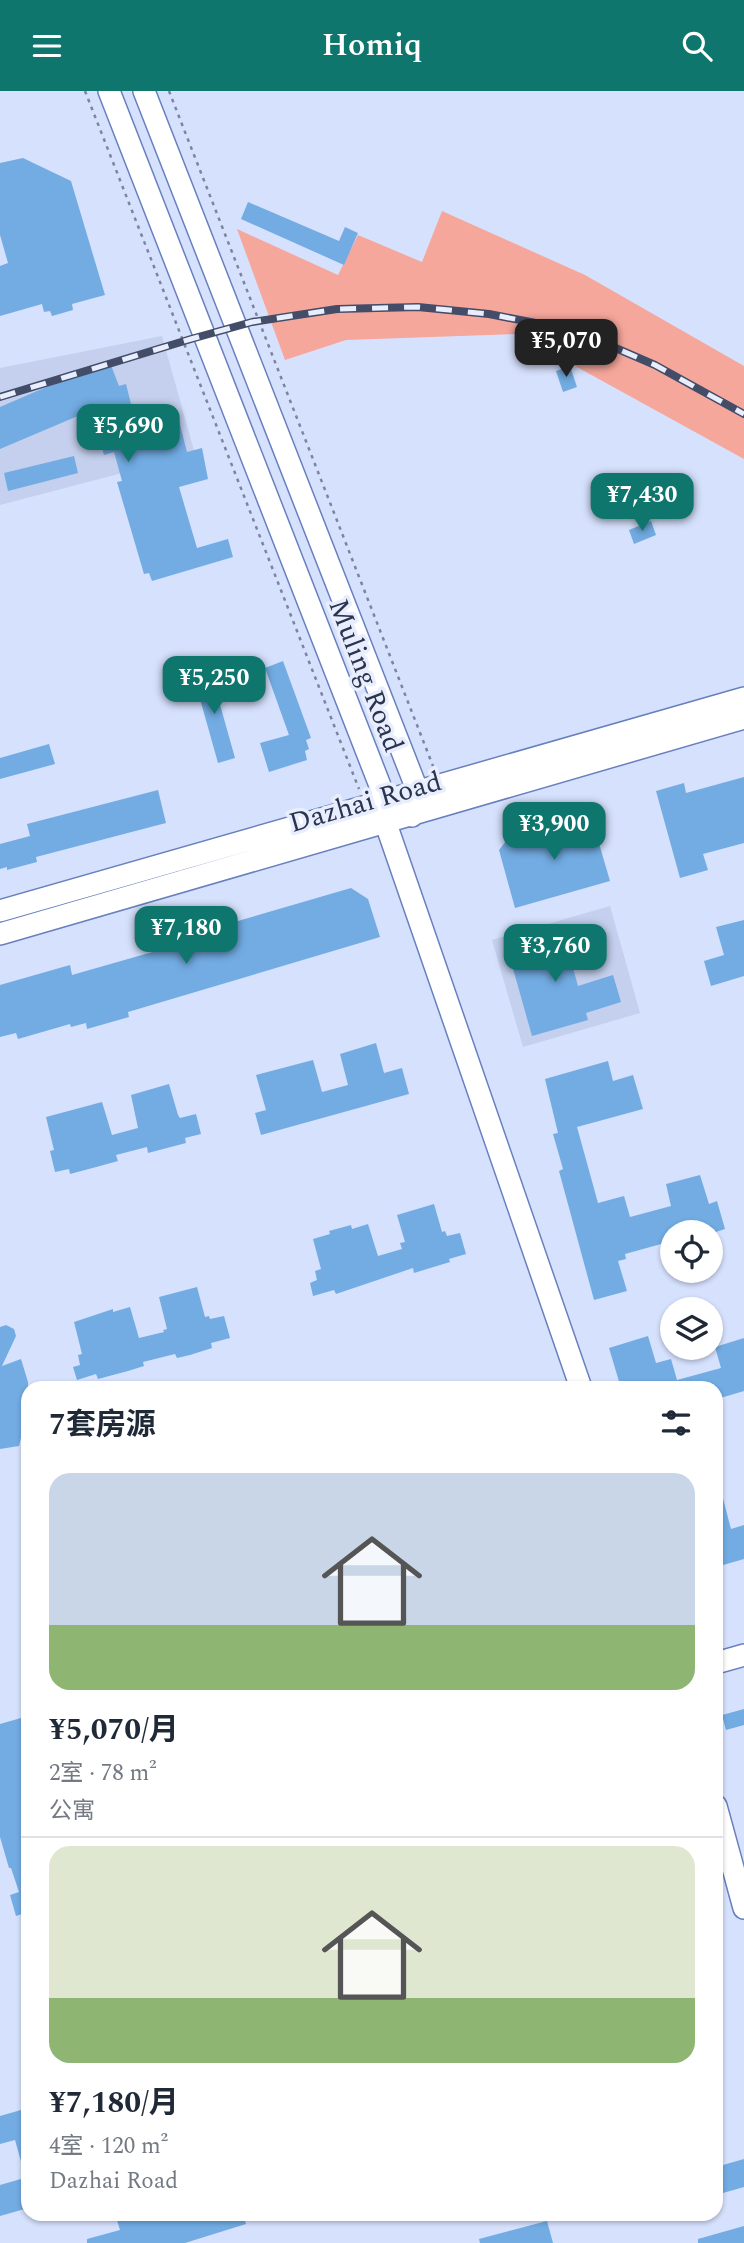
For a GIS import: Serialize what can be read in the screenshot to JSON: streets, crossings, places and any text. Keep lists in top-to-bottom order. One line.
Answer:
{"streets":{"street":["Muling Road","Dazhai Road"]},"crossings":[["Muling Road","Dazhai Road"]],"page":{"header":"Homiq","price":["¥5,070","¥5,690","¥7,430","¥5,250","¥3,900","¥7,180","¥3,760"],"heading":"7套房源","list":[{"name":"¥5,070/月","note":"2室 · 78 m² · 公寓"},{"name":"¥7,180/月","note":"4室 · 120 m² · Dazhai Road"}]}}
